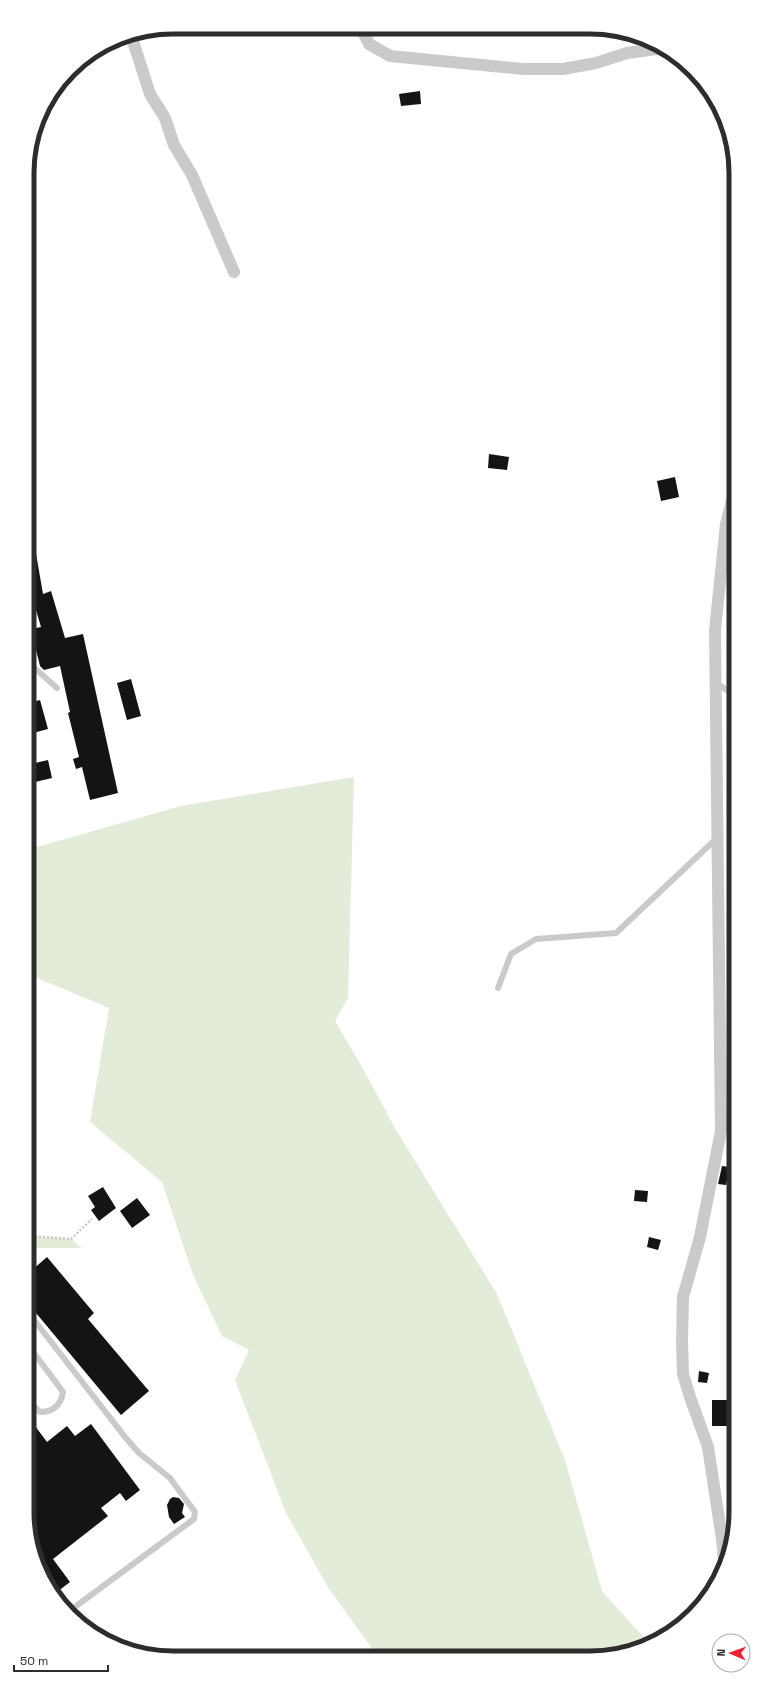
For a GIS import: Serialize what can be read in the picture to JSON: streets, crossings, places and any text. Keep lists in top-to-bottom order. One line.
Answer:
{"scale_bar":"50 m","north":"left"}
